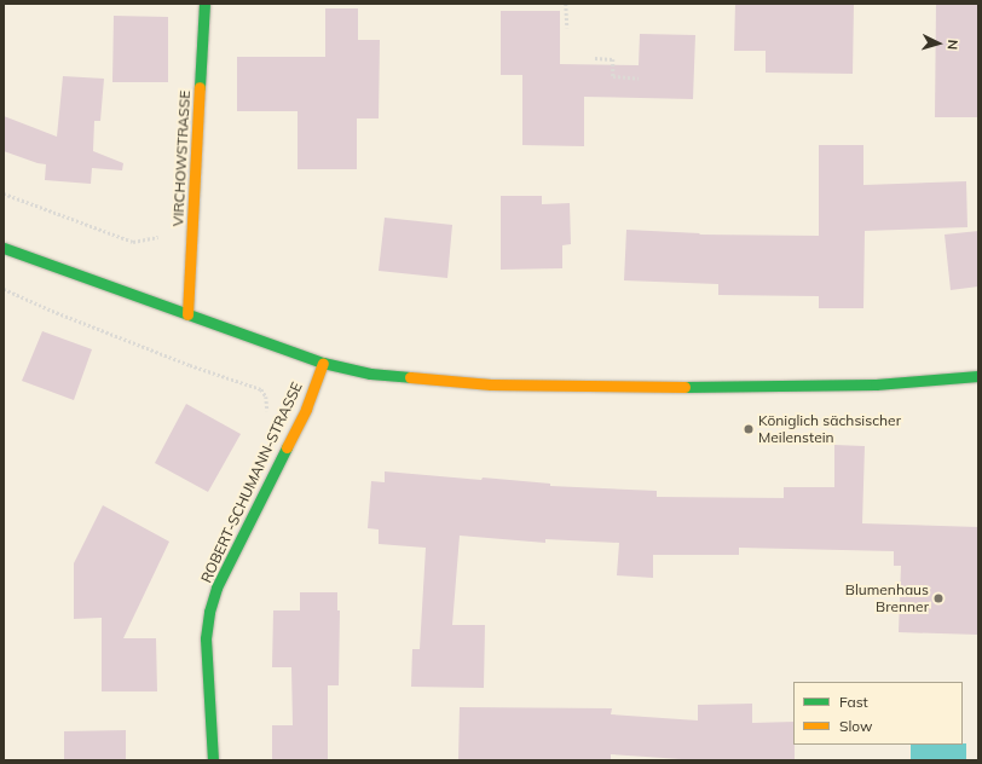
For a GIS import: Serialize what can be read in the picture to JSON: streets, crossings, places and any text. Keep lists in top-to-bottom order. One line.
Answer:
{"streets":{"main road":["VIRCHOWSTRASSE","ROBERT-SCHUMANN-STRASSE"]},"places":["Königlich sächsischer Meilenstein","Blumenhaus Brenner"],"legend":["Fast","Slow"],"north":"right"}
